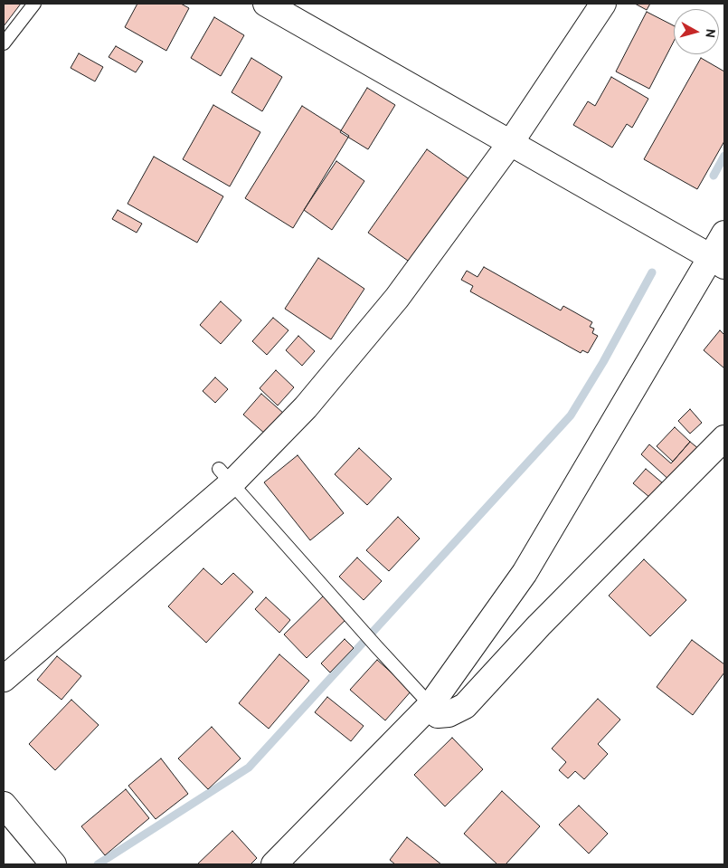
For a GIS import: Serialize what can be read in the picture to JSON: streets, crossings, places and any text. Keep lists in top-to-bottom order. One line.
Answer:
{"north":"right"}
